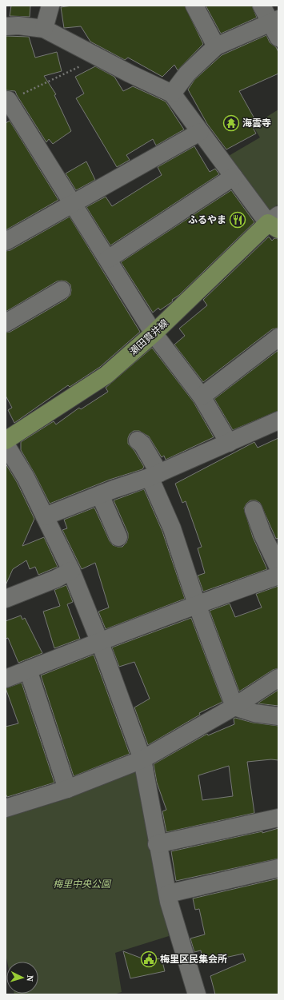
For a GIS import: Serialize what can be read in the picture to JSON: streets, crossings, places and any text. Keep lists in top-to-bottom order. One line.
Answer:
{"streets":{"main road":["瀬田貫井線"]},"parks":["梅里中央公園"],"places":{"temple":["海雲寺"],"restaurant":["ふるやま"],"public building":["梅里区民集会所"]},"north":"right"}
